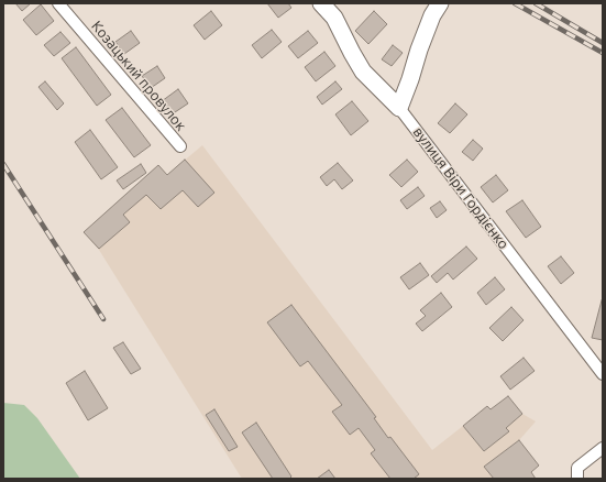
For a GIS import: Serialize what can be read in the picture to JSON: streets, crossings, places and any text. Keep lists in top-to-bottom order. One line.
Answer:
{"streets":{"street":["Козацький провулок","вулиця Віри Гордієнко"]}}
